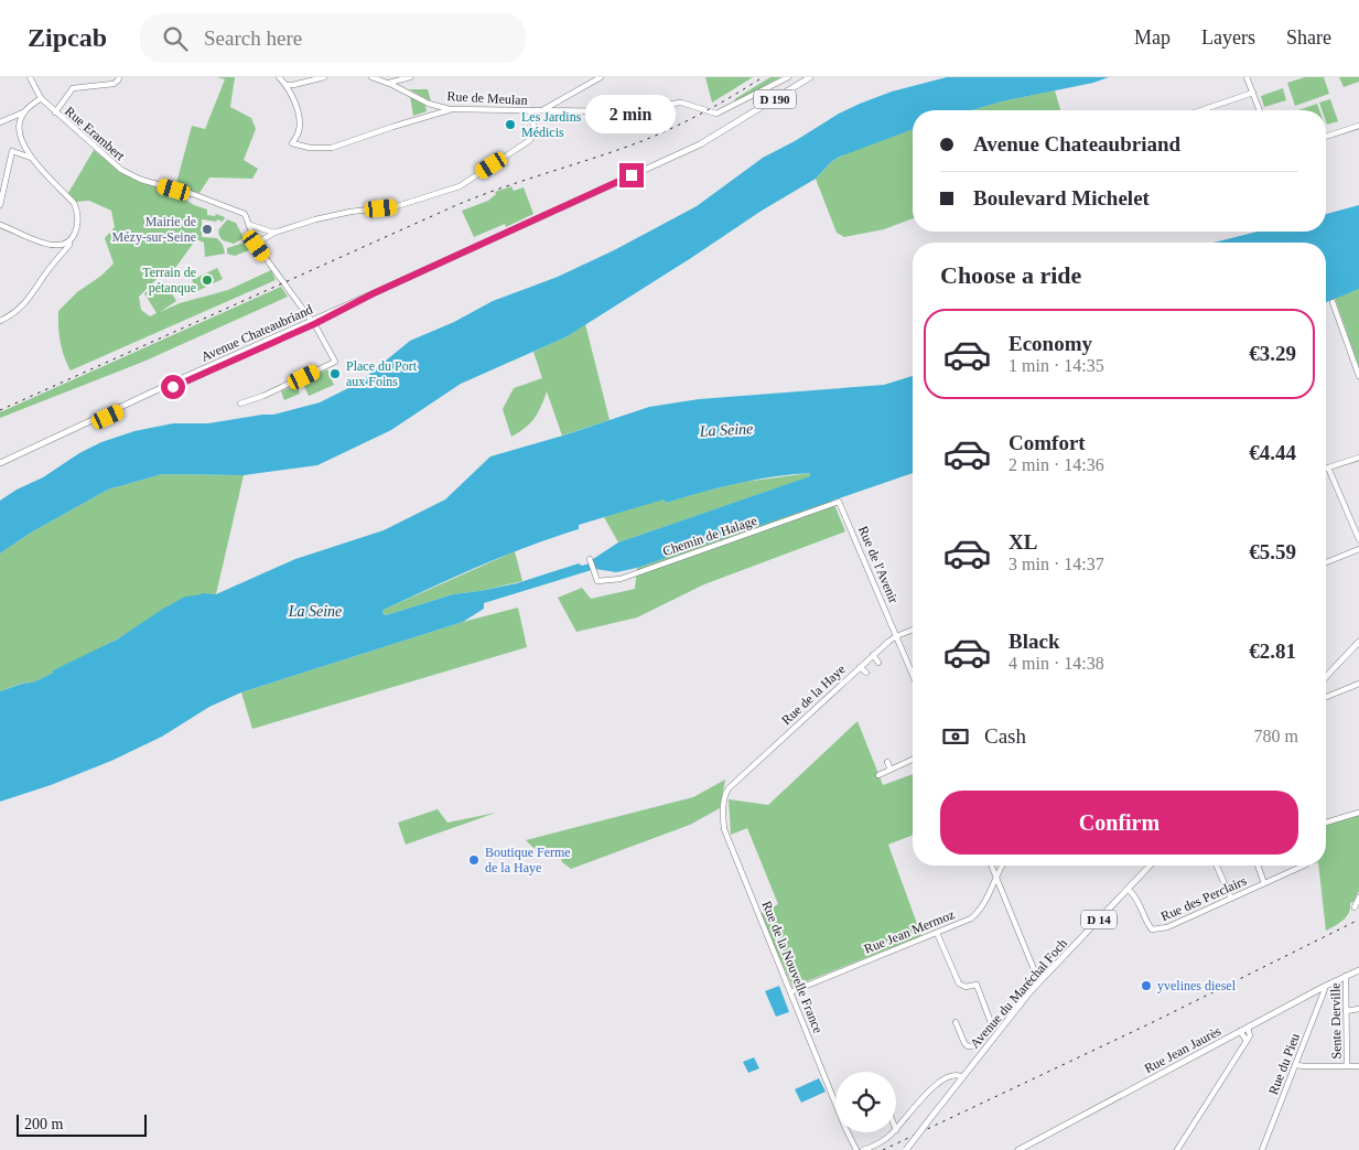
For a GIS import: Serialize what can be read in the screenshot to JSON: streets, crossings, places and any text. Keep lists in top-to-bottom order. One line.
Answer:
{"streets":{"main road":["D 190","Avenue Chateaubriand","D 14","Avenue du Maréchal Foch","Rue Jean Jaurès"],"street":["Rue de Meulan","Rue Erambert","Chemin de Halage","Rue de l'Avenir","Rue de la Haye","Rue des Perclairs","Rue Jean Mermoz","Rue de la Nouvelle France","Sente Derville","Rue du Pieu"]},"crossings":[["D 190","Avenue Chateaubriand"],["Chemin de Halage","Rue de l'Avenir"],["Rue de l'Avenir","Rue de la Haye"],["Rue de la Haye","Rue de la Nouvelle France"],["Rue des Perclairs","Avenue du Maréchal Foch"],["Rue Jean Mermoz","Rue de la Nouvelle France"],["Sente Derville","Rue Jean Jaurès"],["Rue Jean Jaurès","Rue du Pieu"]],"water":["La Seine"],"places":["Les Jardins Médicis","Mairie de Mézy-sur-Seine","Terrain de pétanque","Place du Port aux Foins","Boutique Ferme de la Haye","yvelines diesel"],"scale_bar":"200 m","page":{"header":"Zipcab","search":"Search here","nav":["Map","Layers","Share"],"bubble":"2 min","banner":["Avenue Chateaubriand","Boulevard Michelet"],"heading":"Choose a ride","list":[{"name":"Economy","note":"1 min · 14:35","value":"€3.29"},{"name":"Comfort","note":"2 min · 14:36","value":"€4.44"},{"name":"XL","note":"3 min · 14:37","value":"€5.59"},{"name":"Black","note":"4 min · 14:38","value":"€2.81"}],"pay":["Cash","780 m"],"buttons":"Confirm","scale":"200 m"}}
